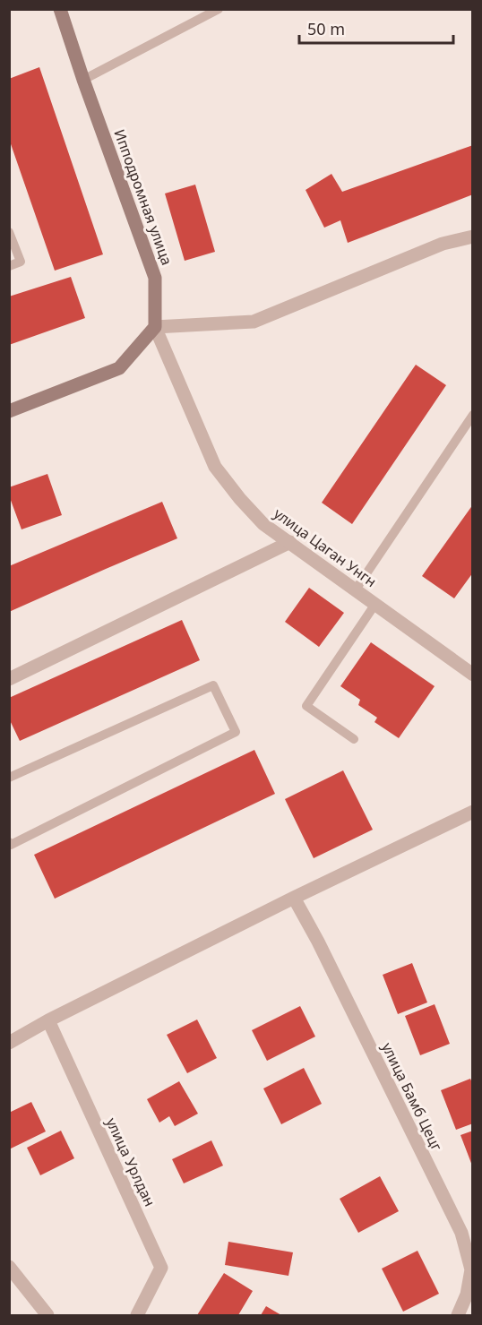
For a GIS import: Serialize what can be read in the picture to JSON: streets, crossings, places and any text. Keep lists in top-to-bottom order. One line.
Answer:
{"streets":{"main road":["Ипподромная улица"],"street":["улица Цаган Унгн","улица Бамб Цецг","улица Урлдан"]},"crossings":[["Ипподромная улица","улица Цаган Унгн"]],"scale_bar":"50 m"}
